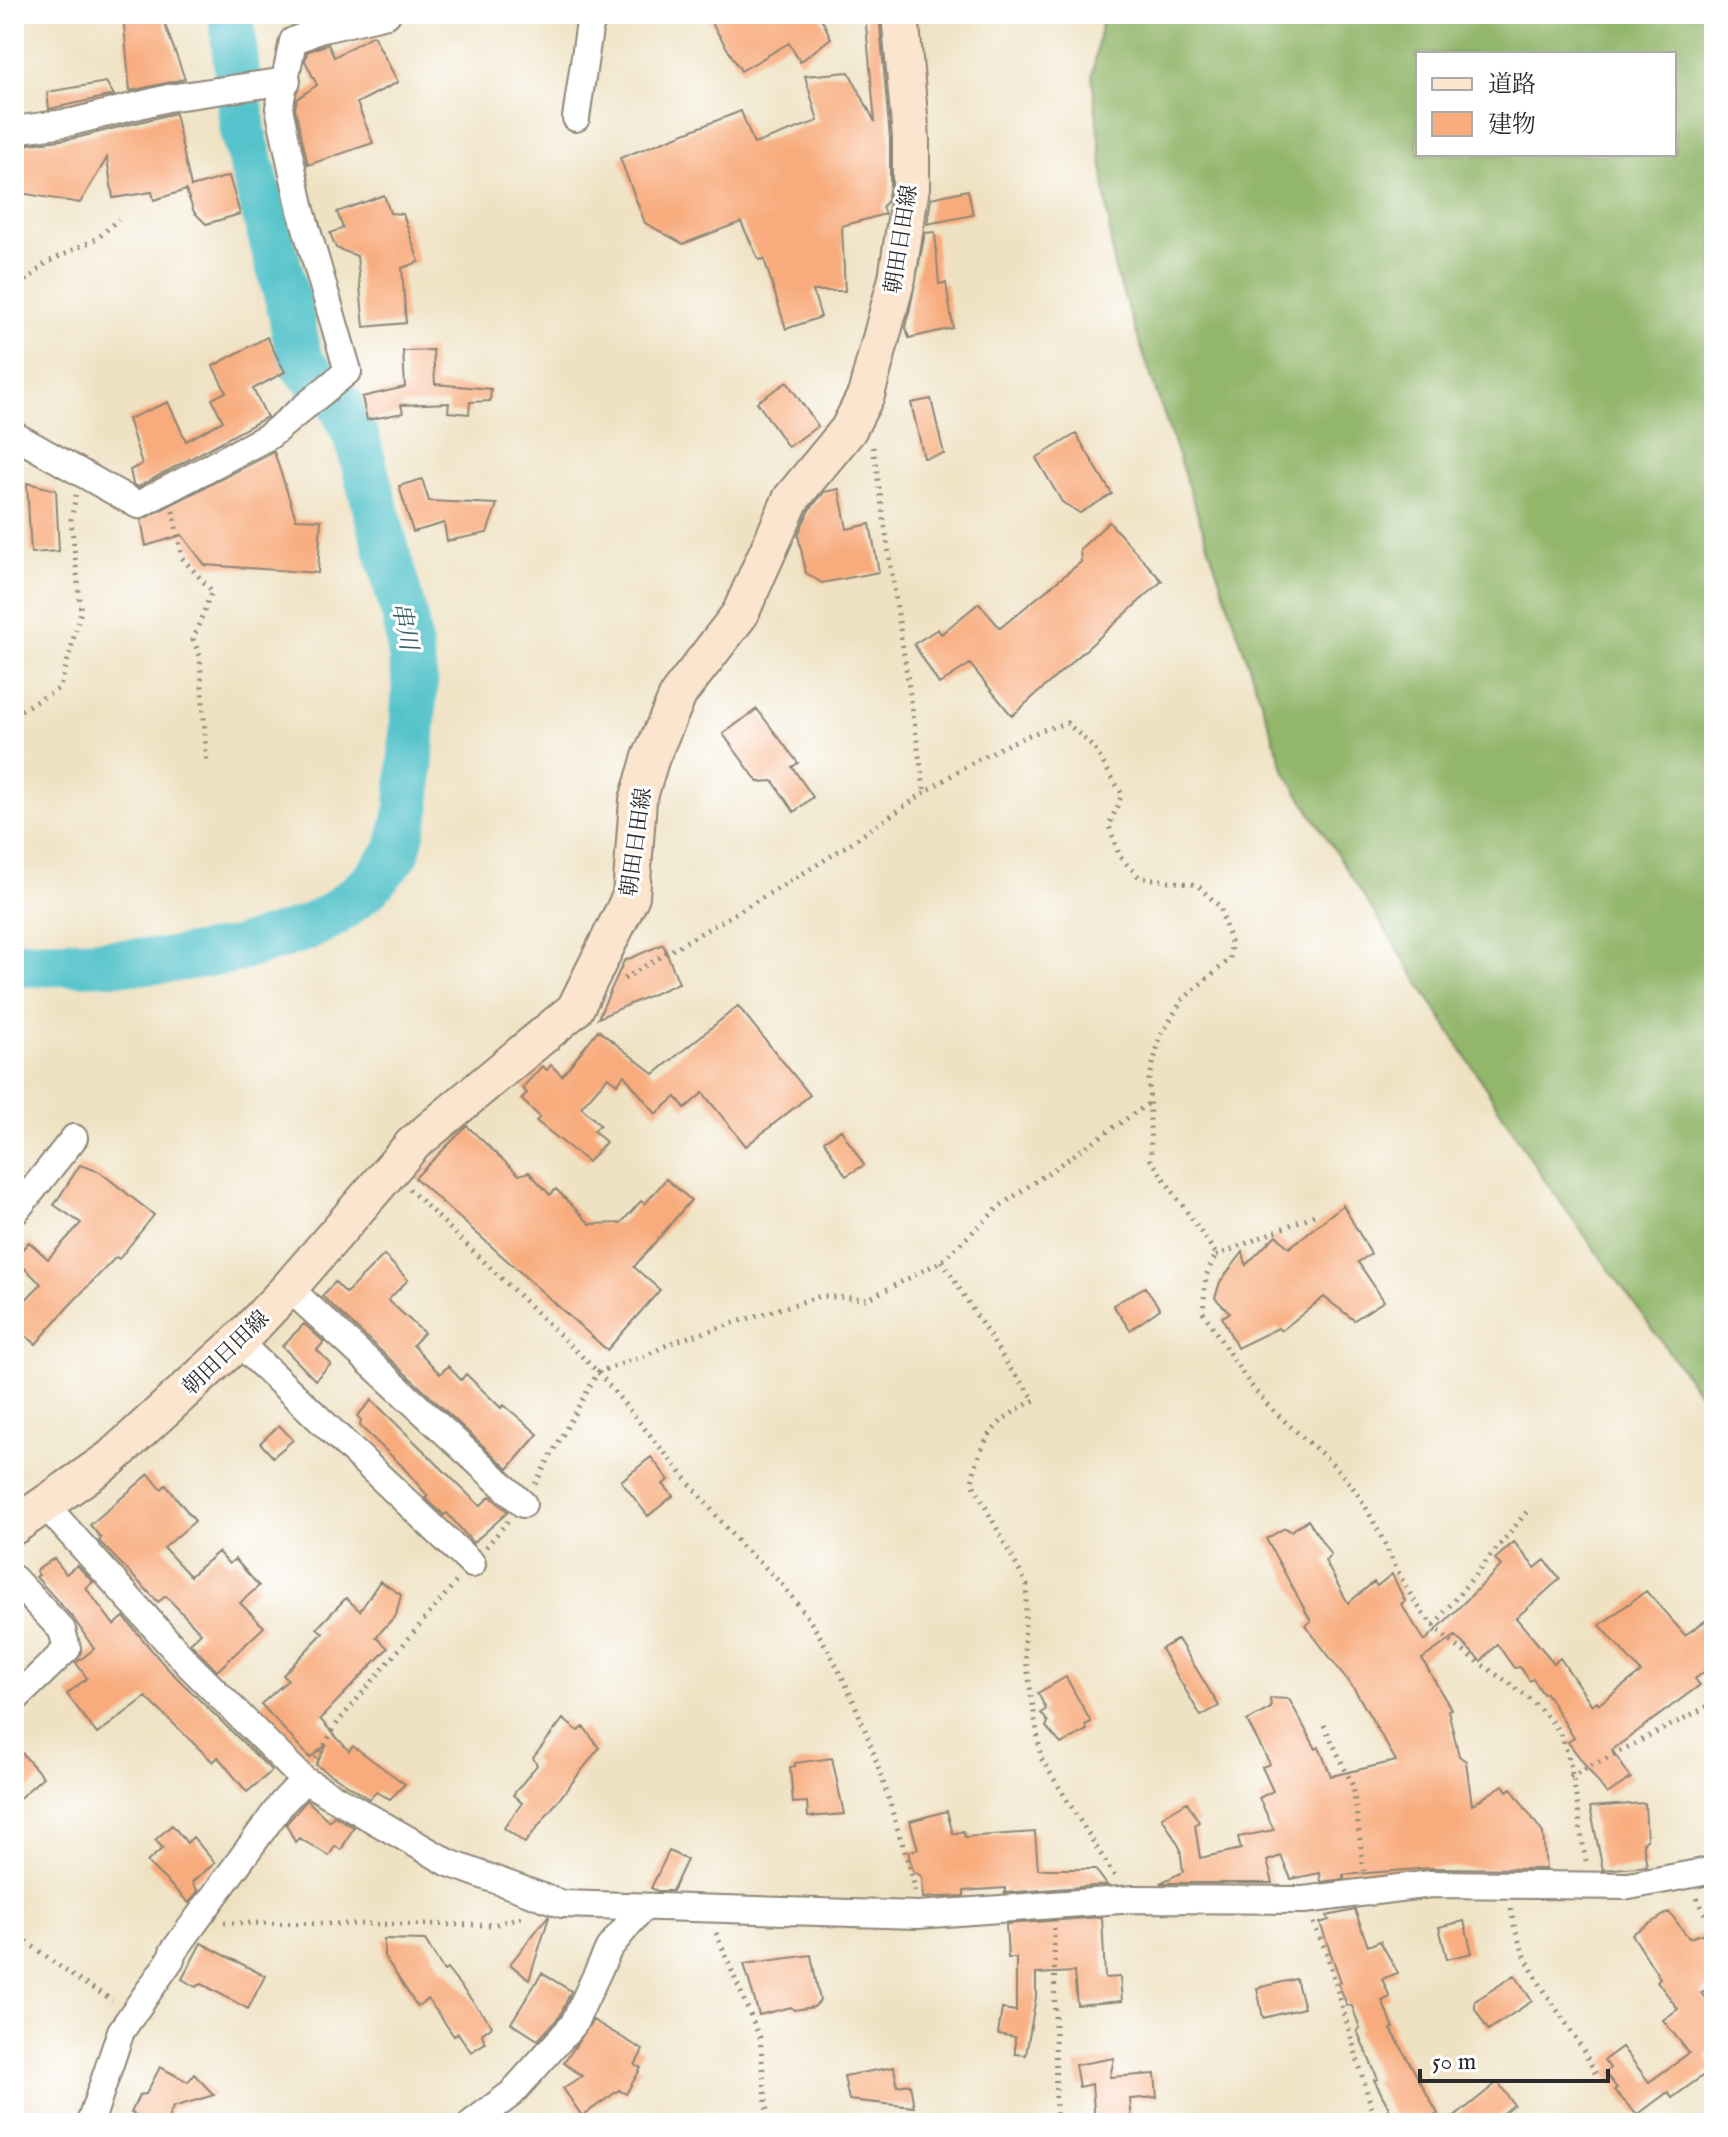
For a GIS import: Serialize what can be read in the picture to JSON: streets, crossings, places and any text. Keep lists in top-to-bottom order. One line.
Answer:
{"streets":{"main road":["朝田日田線"]},"water":["串川"],"legend":["道路","建物"],"scale_bar":"50 m"}
